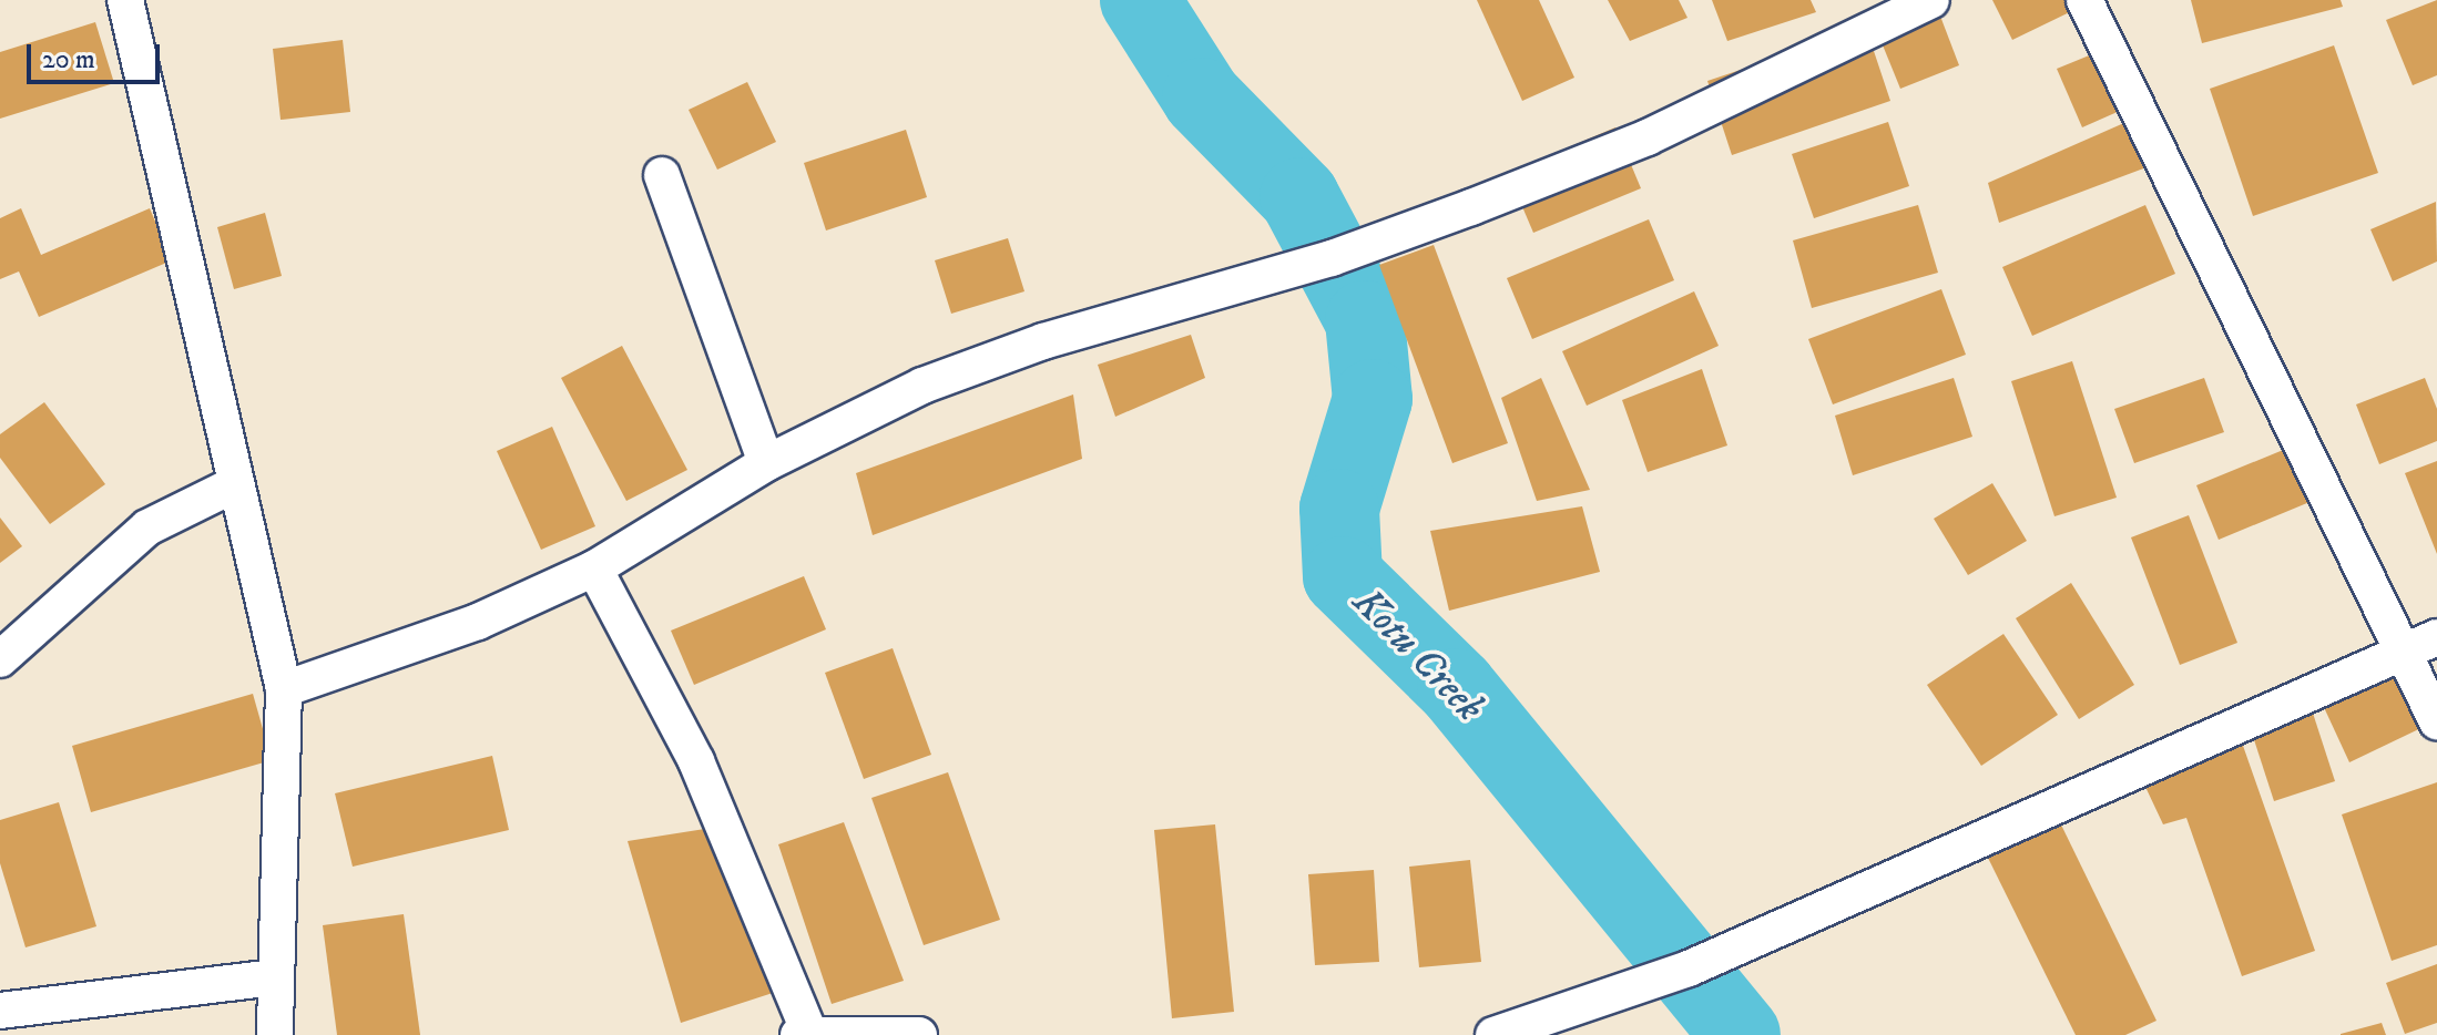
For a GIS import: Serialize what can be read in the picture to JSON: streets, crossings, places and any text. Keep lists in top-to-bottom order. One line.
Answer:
{"water":["Kotu Creek"],"scale_bar":"20 m"}
